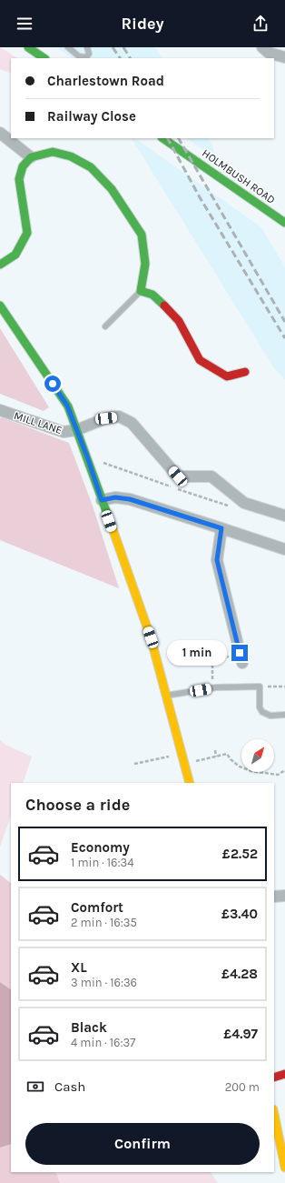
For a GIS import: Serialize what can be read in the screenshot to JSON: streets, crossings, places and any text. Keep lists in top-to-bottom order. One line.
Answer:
{"streets":{"main road":["HOLMBUSH ROAD"],"street":["MILL LANE"]},"north":"top right","page":{"header":"Ridey","banner":["Charlestown Road","Railway Close"],"bubble":"1 min","heading":"Choose a ride","list":[{"name":"Economy","note":"1 min · 16:34","value":"£2.52"},{"name":"Comfort","note":"2 min · 16:35","value":"£3.40"},{"name":"XL","note":"3 min · 16:36","value":"£4.28"},{"name":"Black","note":"4 min · 16:37","value":"£4.97"}],"pay":["Cash","200 m"],"buttons":"Confirm"}}
